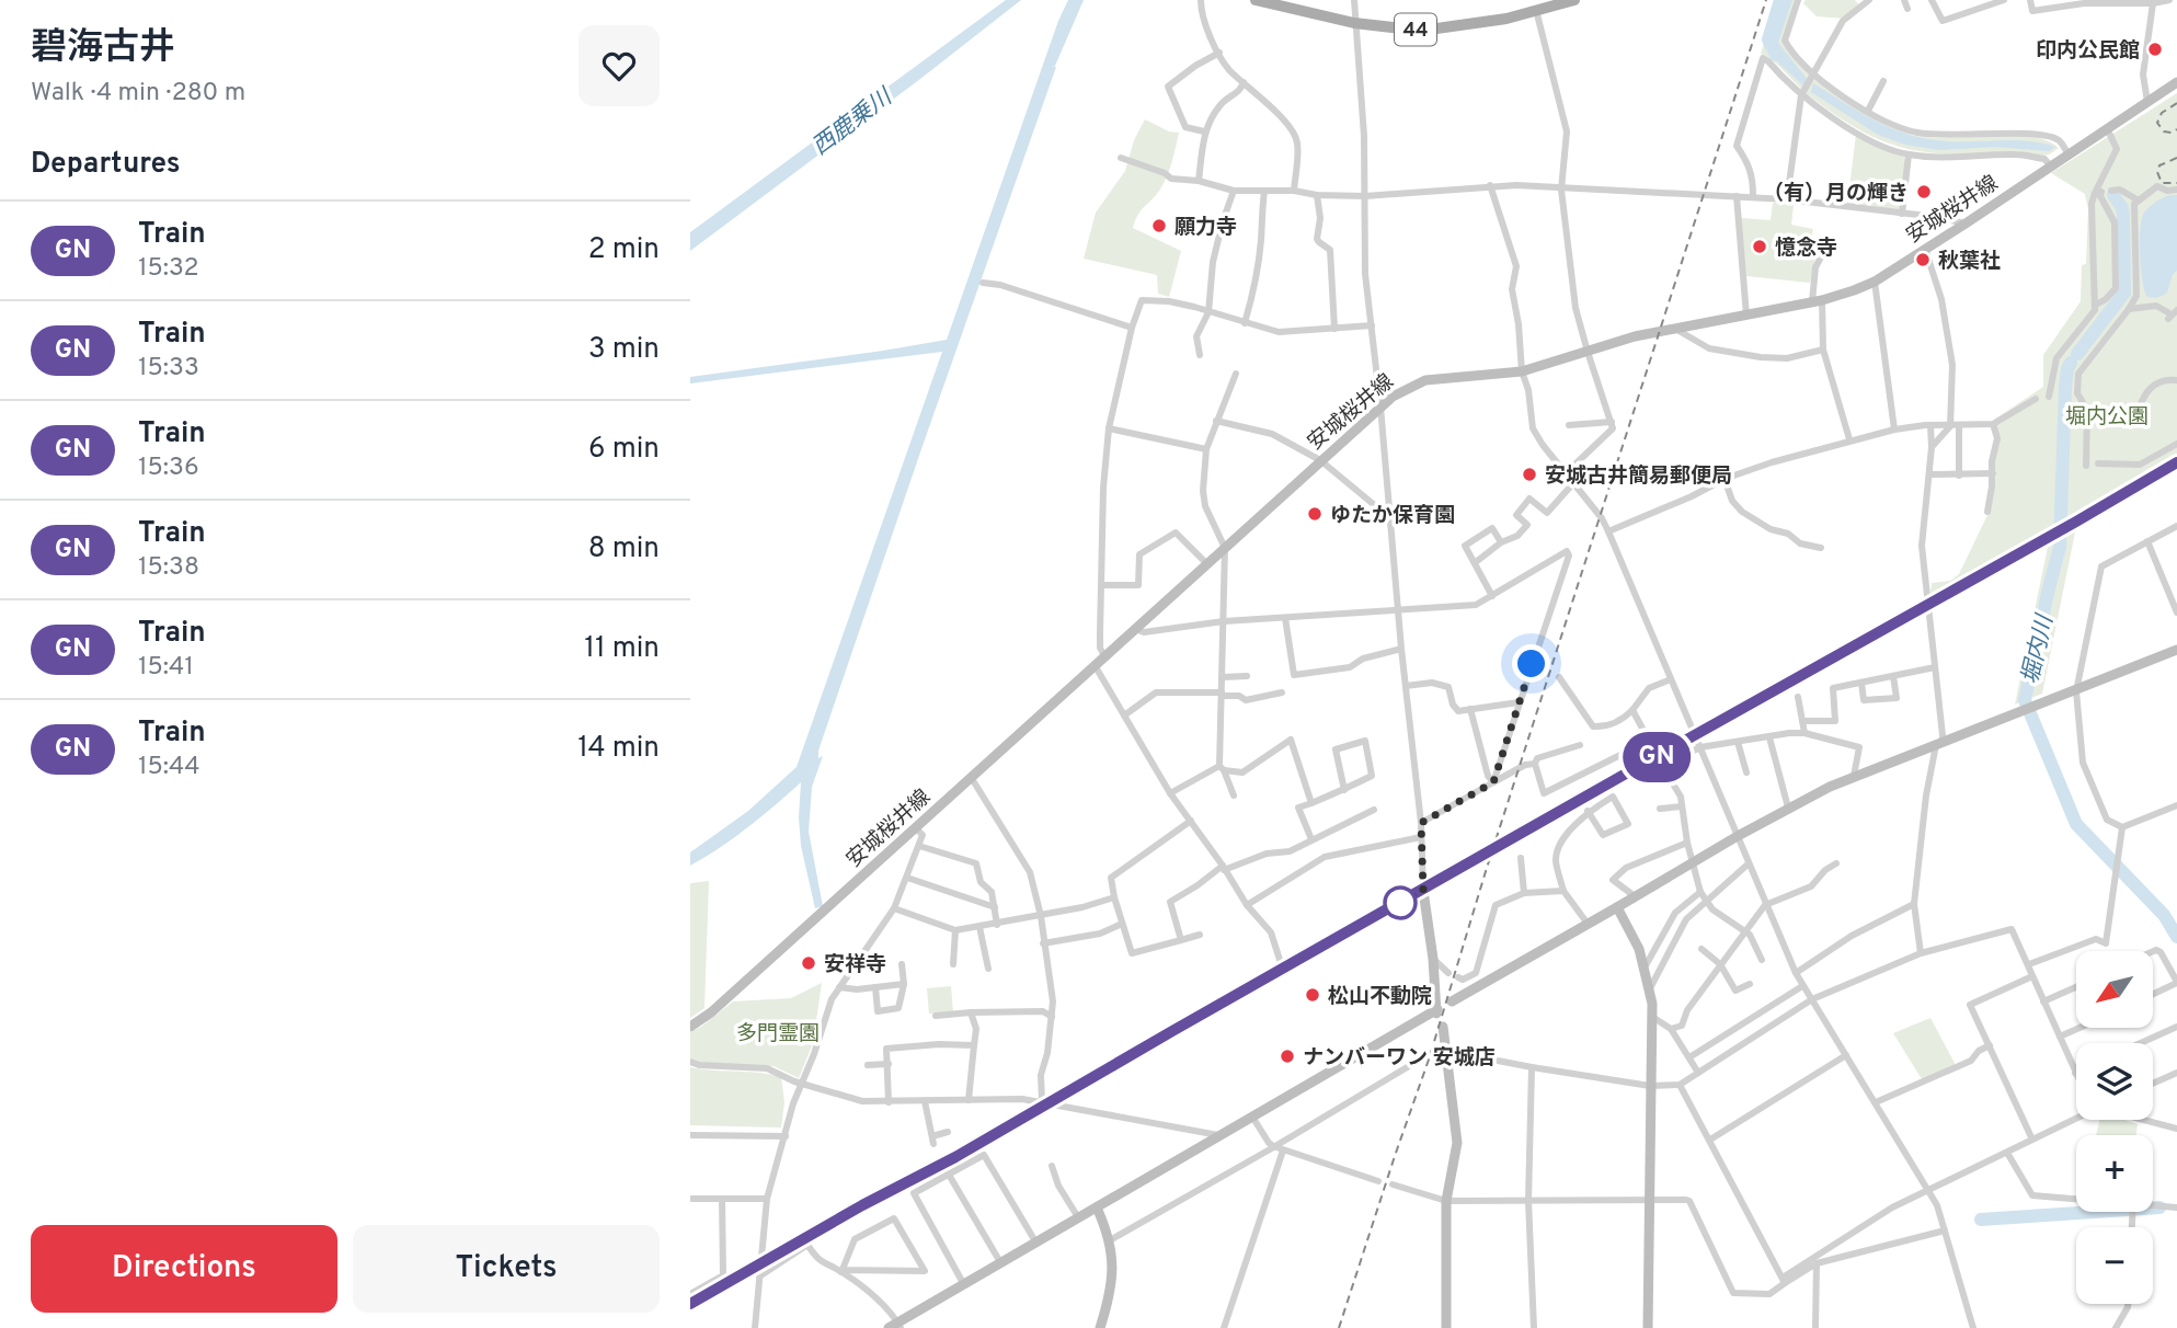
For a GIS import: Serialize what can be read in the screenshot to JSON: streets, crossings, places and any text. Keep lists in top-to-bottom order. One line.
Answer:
{"streets":{"main road":["44"],"street":["安城桜井線"]},"water":["西鹿乗川","堀内川"],"parks":["堀内公園","多門霊園"],"places":["印内公民館","（有）月の輝き","願力寺","憶念寺","秋葉社","安城古井簡易郵便局","ゆたか保育園","安祥寺","松山不動院","ナンバーワン 安城店"],"north":"bottom left","page":{"heading":[["碧海古井","Walk · 4 min · 280 m"],"Departures"],"on_map":"GN","list":[{"mark":"GN","name":"Train","note":"15:32","value":"2 min"},{"mark":"GN","name":"Train","note":"15:33","value":"3 min"},{"mark":"GN","name":"Train","note":"15:36","value":"6 min"},{"mark":"GN","name":"Train","note":"15:38","value":"8 min"},{"mark":"GN","name":"Train","note":"15:41","value":"11 min"},{"mark":"GN","name":"Train","note":"15:44","value":"14 min"}],"map_buttons":["+","−"],"buttons":["Directions","Tickets"]}}
